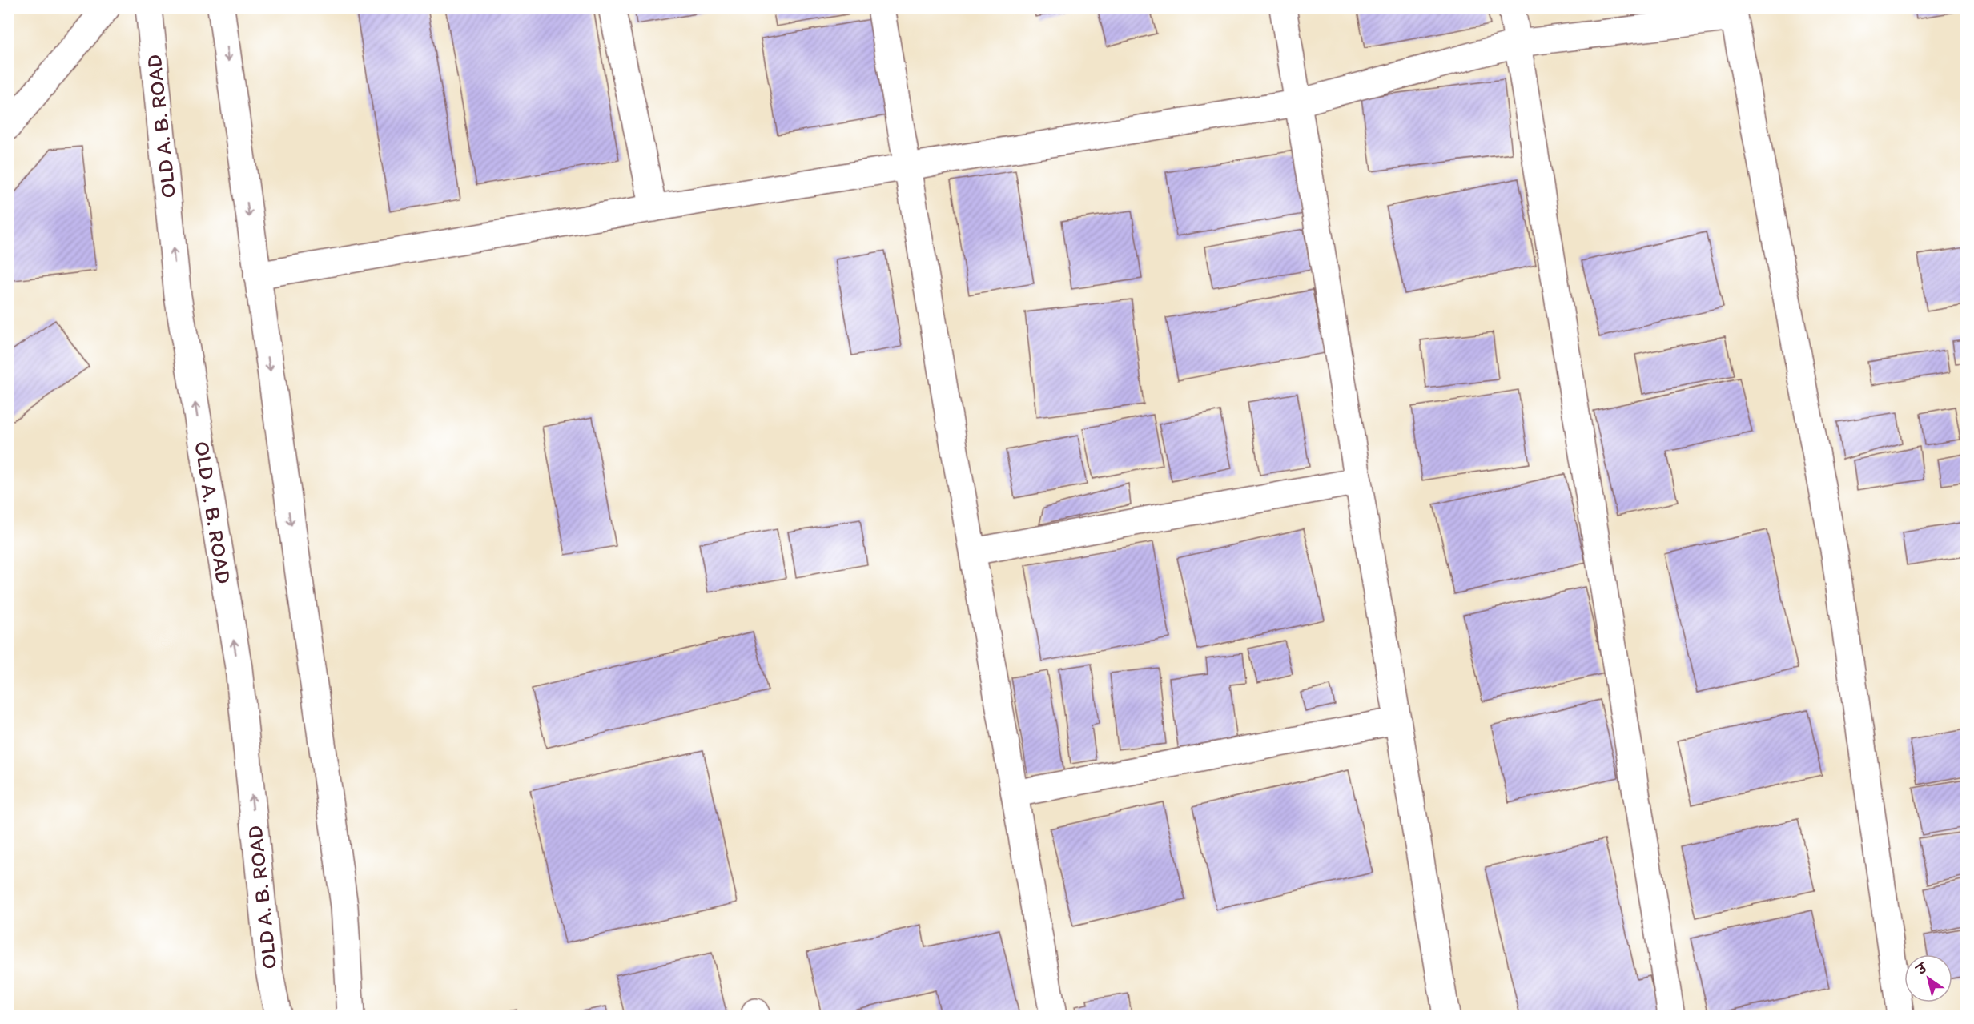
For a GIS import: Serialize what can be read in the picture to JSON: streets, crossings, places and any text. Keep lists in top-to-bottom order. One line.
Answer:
{"streets":{"street":["OLD A. B. ROAD"]},"north":"top left"}
